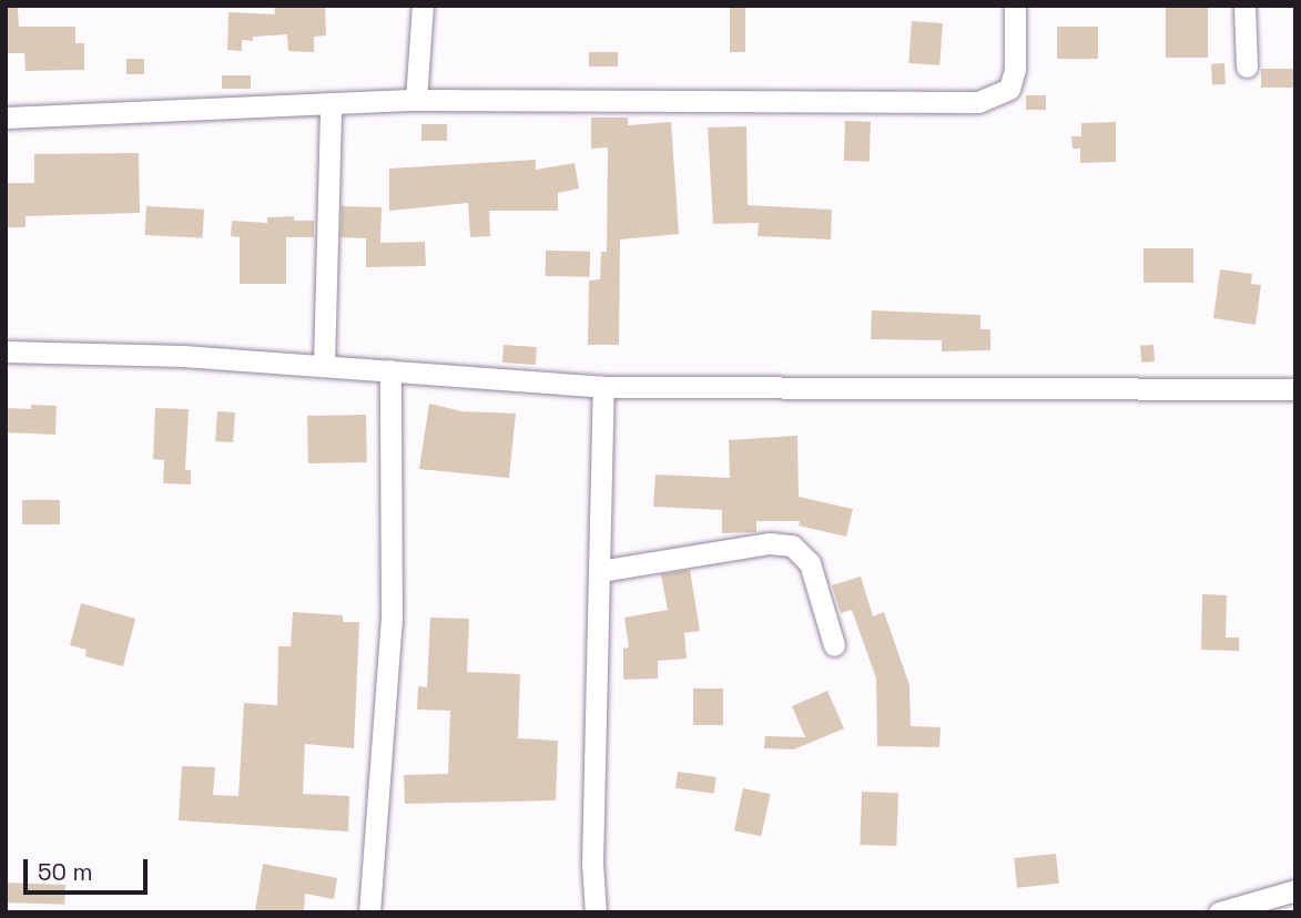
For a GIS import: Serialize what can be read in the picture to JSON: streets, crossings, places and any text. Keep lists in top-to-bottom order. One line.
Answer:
{"scale_bar":"50 m"}
